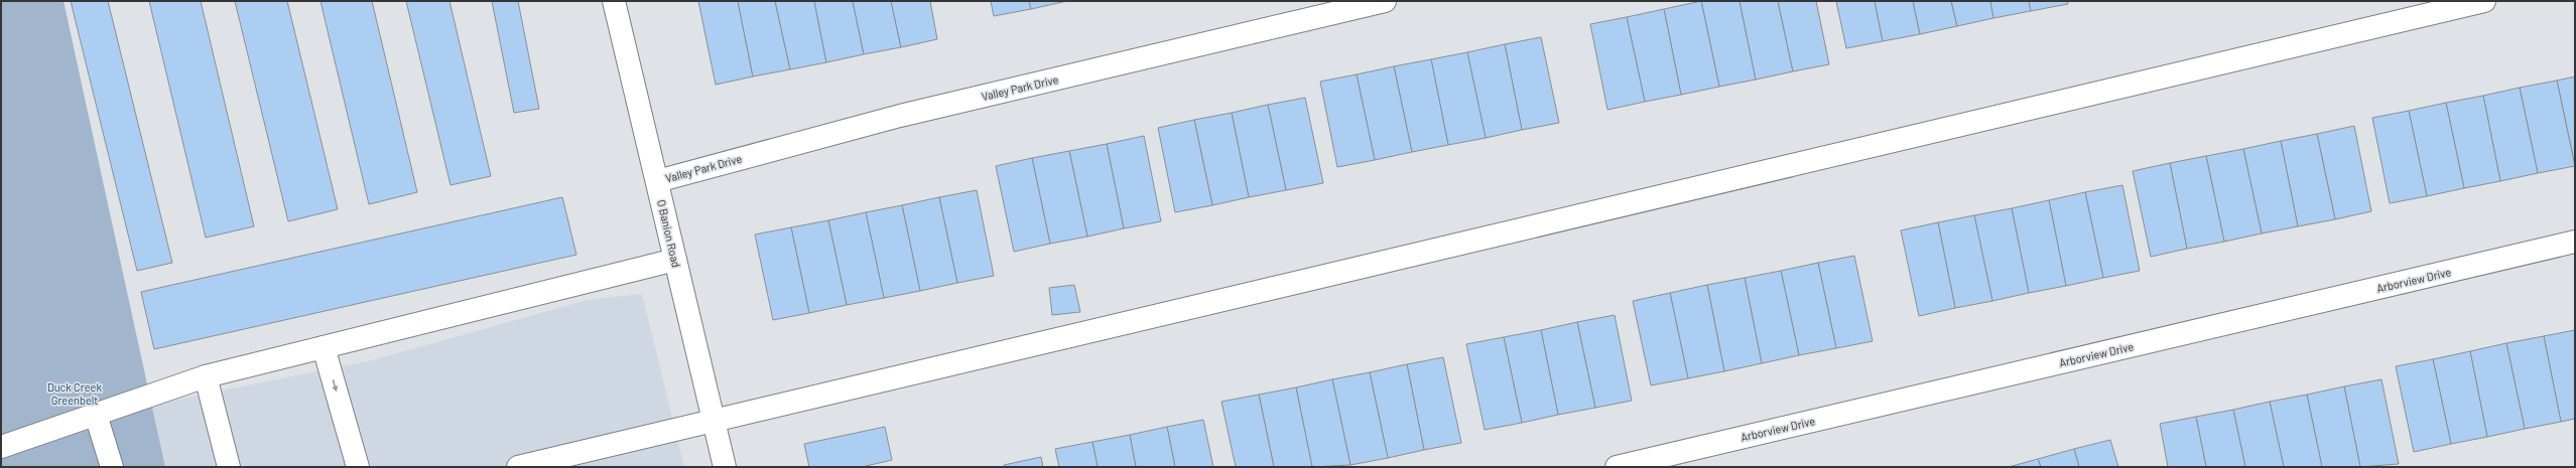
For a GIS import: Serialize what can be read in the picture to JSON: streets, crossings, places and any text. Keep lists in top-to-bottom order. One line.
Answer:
{"streets":{"street":["Valley Park Drive","O Banion Road","Arborview Drive"]},"crossings":[["Valley Park Drive","O Banion Road"]],"parks":["Duck Creek Greenbelt"]}
